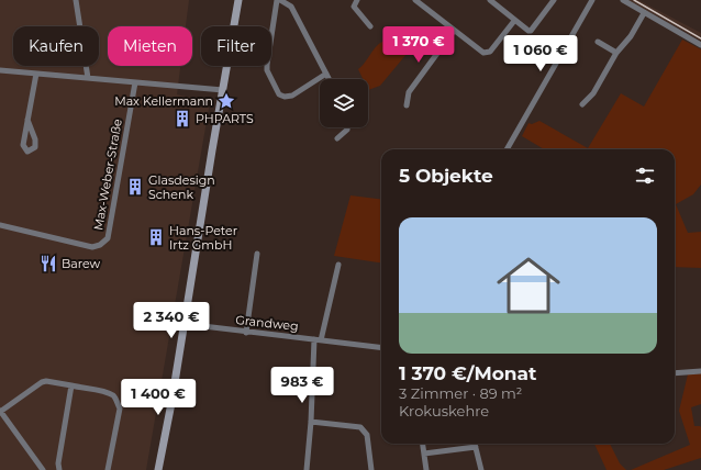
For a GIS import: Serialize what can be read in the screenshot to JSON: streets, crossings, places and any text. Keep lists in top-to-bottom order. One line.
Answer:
{"streets":{"street":["Max-Weber-Straße","Grandweg"]},"places":{"place":["Max Kellermann"],"building":["PHPARTS","Glasdesign Schenk","Hans-Peter Irtz GmbH"],"restaurant":["Barew"]},"page":{"price":["1 370 €","1 060 €","2 340 €","983 €","1 400 €"],"chip":["Kaufen","Mieten","Filter"],"heading":"5 Objekte","list":[{"name":"1 370 €/Monat","note":"3 Zimmer · 89 m² · Krokuskehre"}]}}
